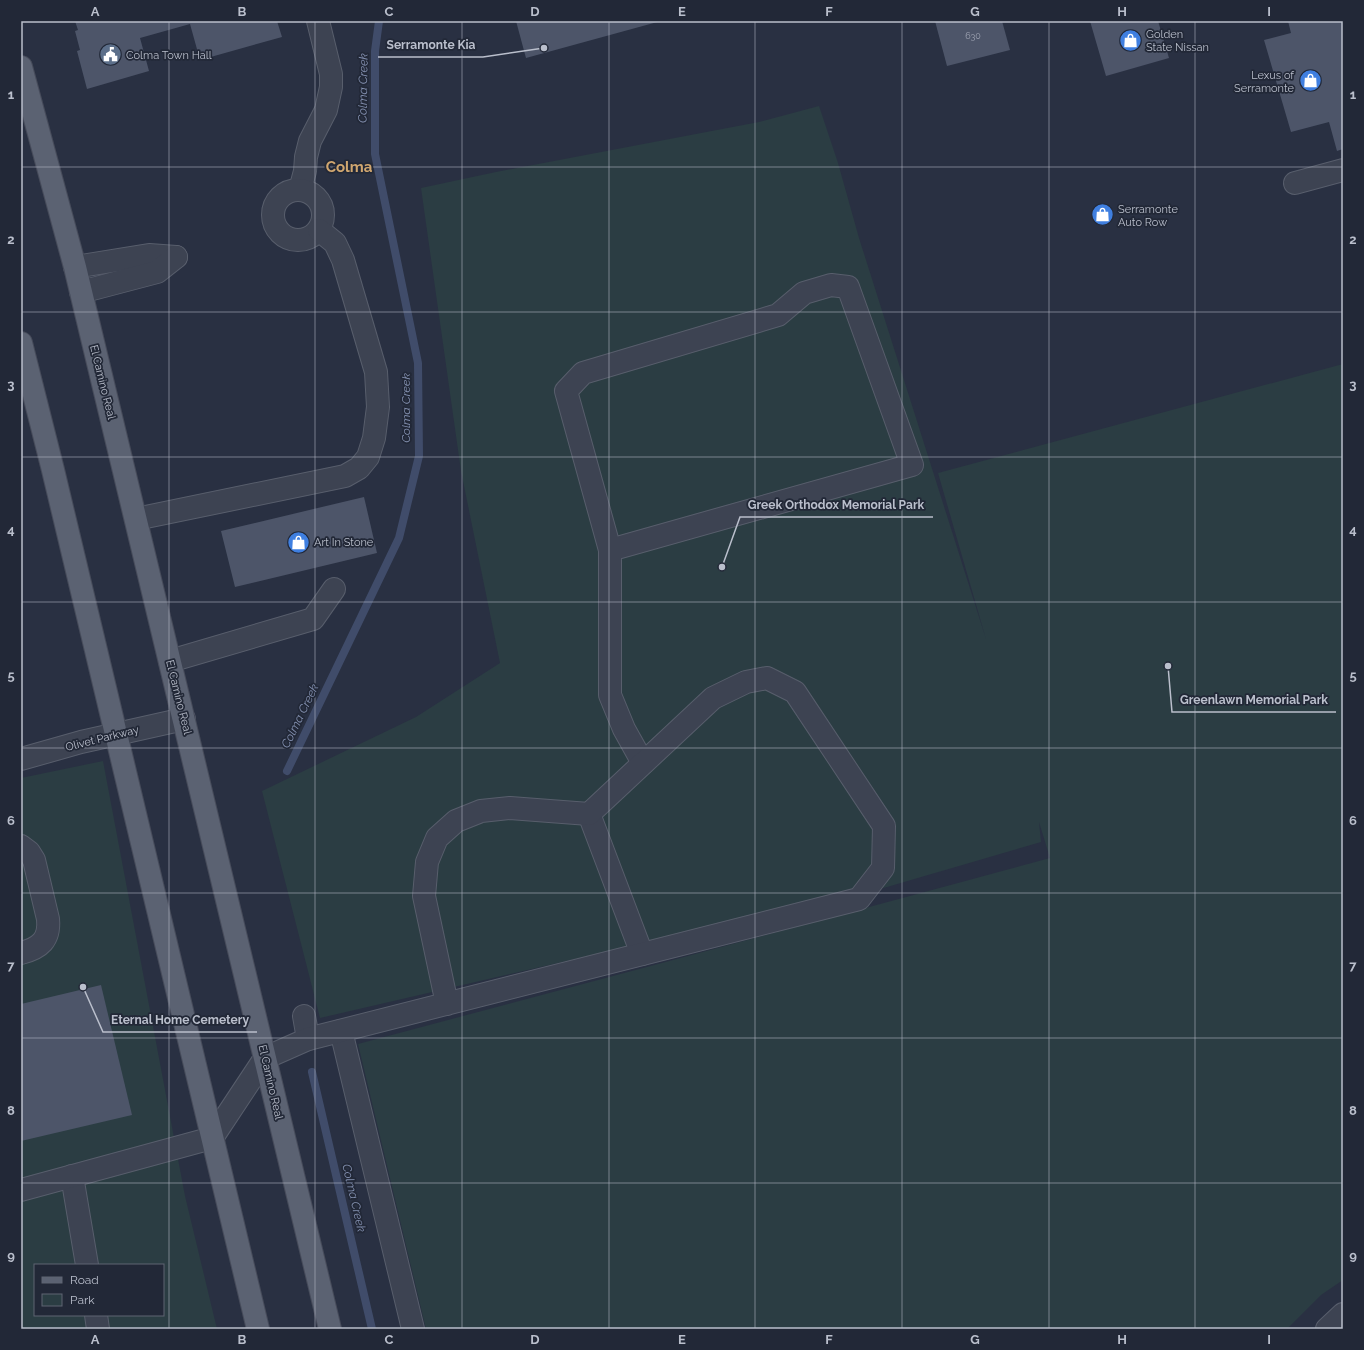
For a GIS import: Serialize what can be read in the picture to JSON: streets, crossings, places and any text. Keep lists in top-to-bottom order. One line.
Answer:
{"streets":{"main road":["El Camino Real"],"street":["Olivet Parkway"]},"crossings":[["El Camino Real","Olivet Parkway"]],"districts":["Colma"],"water":["Colma Creek"],"places":{"shop":["Golden State Nissan","Lexus of Serramonte","Serramonte Auto Row","Art In Stone"],"other":["Serramonte Kia","Greek Orthodox Memorial Park","Greenlawn Memorial Park","Eternal Home Cemetery"],"public building":["Colma Town Hall"]},"house_numbers":["630"],"legend":["Road","Park"],"grid":{"columns":["A","B","C","D","E","F","G","H","I"],"rows":["1","2","3","4","5","6","7","8","9"]}}
